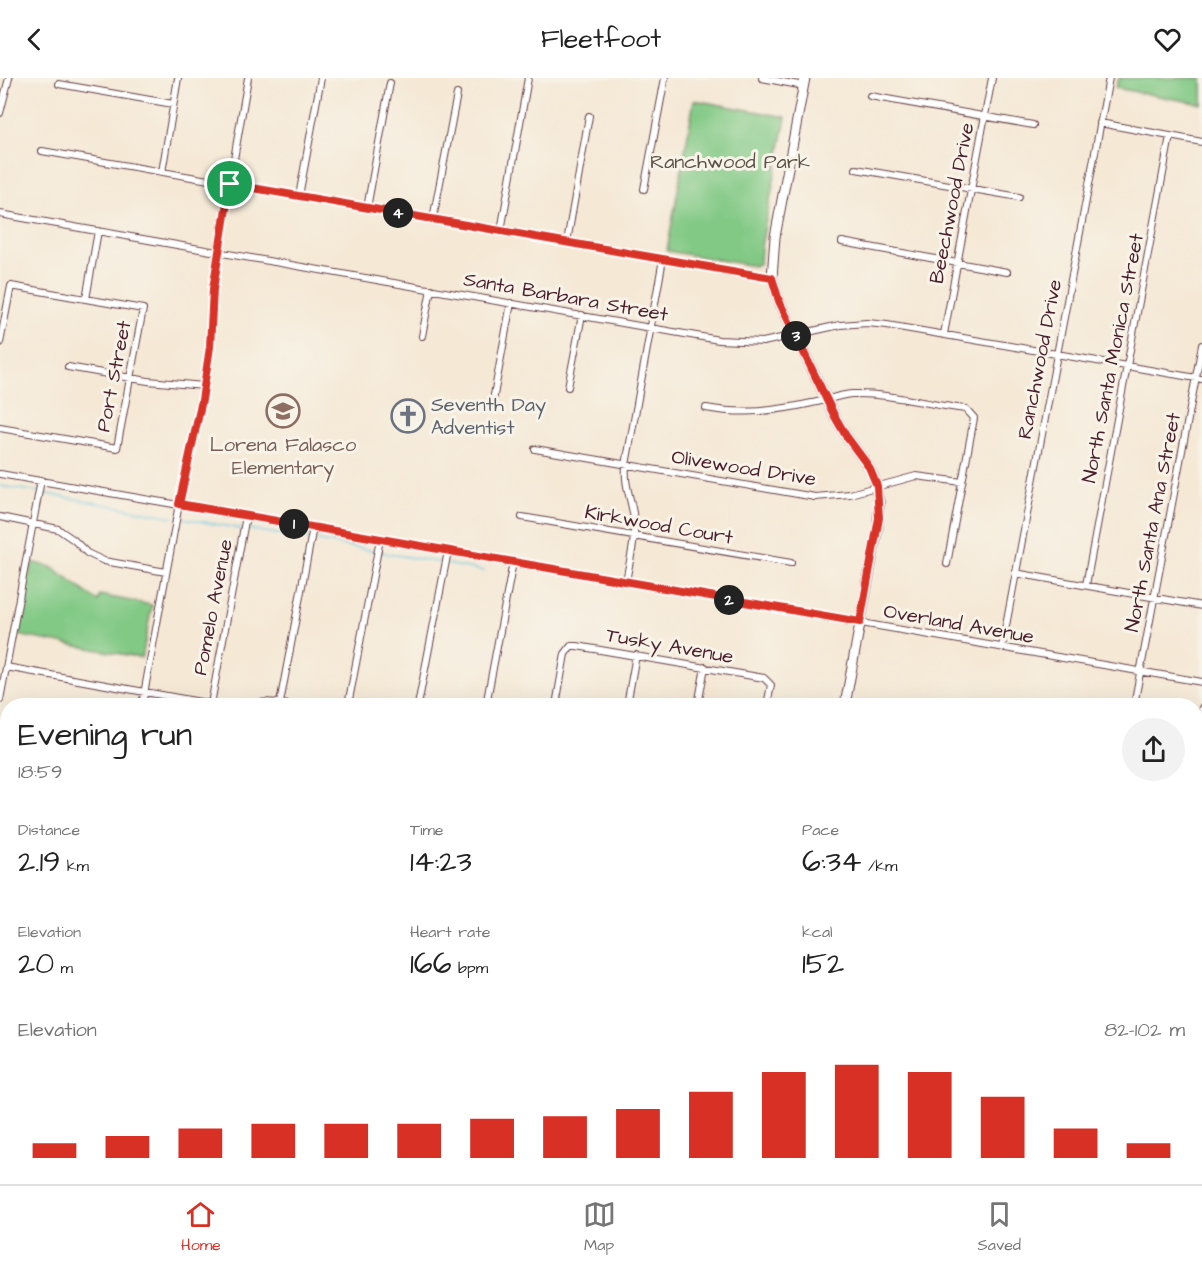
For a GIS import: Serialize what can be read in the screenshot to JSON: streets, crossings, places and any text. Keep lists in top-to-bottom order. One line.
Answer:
{"streets":{"street":["Beechwood Drive","Santa Barbara Street","North Santa Monica Street","Ranchwood Drive","Port Street","Olivewood Drive","North Santa Ana Street","Kirkwood Court","Pomelo Avenue","Overland Avenue","Tusky Avenue"]},"crossings":[["Beechwood Drive","Santa Barbara Street"],["Santa Barbara Street","North Santa Monica Street"],["Santa Barbara Street","Ranchwood Drive"],["Santa Barbara Street","North Santa Ana Street"],["Ranchwood Drive","Overland Avenue"],["North Santa Ana Street","Overland Avenue"],["Pomelo Avenue","Overland Avenue"]],"parks":["Ranchwood Park"],"places":{"school or university":["Lorena Falasco Elementary"],"church":["Seventh Day Adventist"]},"page":{"header":"Fleetfoot","pins":["4","3","1","2"],"heading":["Evening run","18:59"],"stats":[["Distance","2.19 km"],["Time","14:23"],["Pace","6:34 /km"],["Elevation","20 m"],["Heart rate","166 bpm"],["kcal","152"]],"chart":["Elevation","82–102 m"],"tabs":["Home","Map","Saved"]}}
